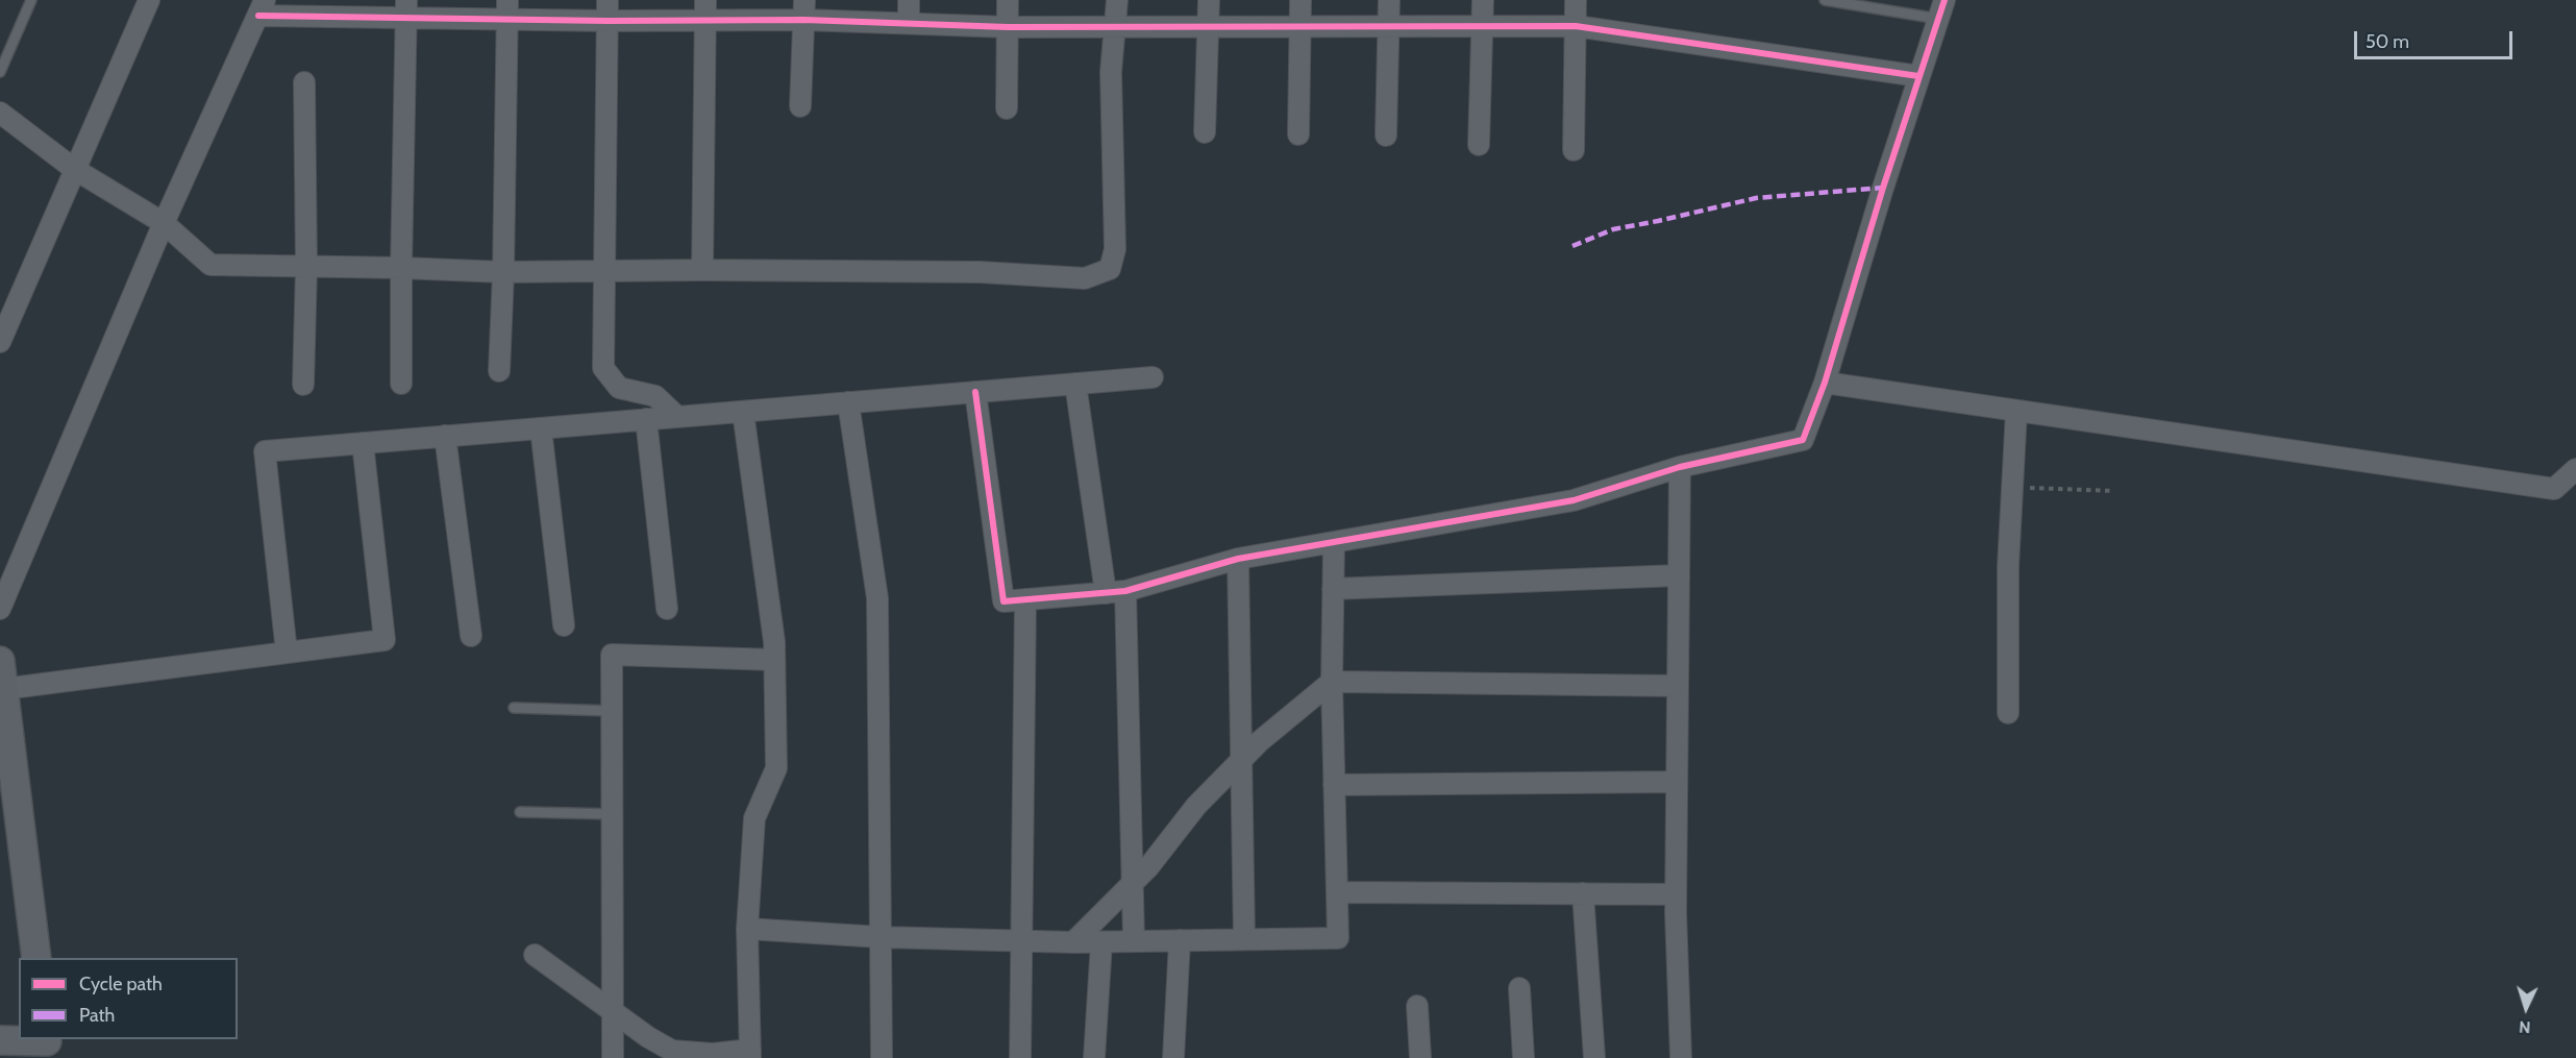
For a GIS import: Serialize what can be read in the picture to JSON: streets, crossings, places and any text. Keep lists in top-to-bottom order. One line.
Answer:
{"legend":["Cycle path","Path"],"scale_bar":"50 m","north":"bottom"}
